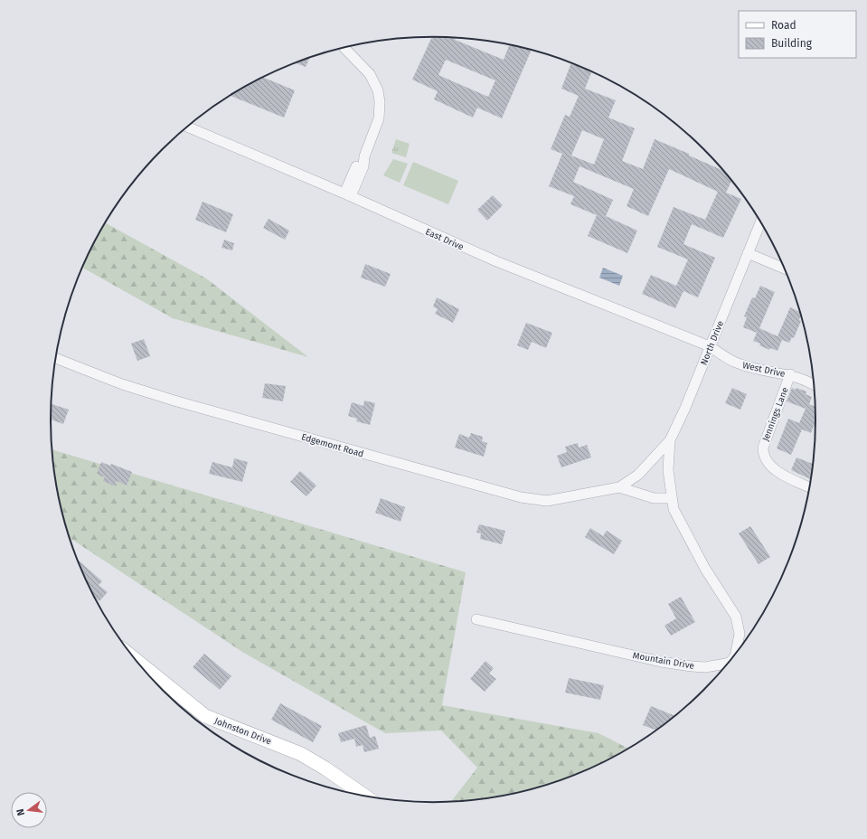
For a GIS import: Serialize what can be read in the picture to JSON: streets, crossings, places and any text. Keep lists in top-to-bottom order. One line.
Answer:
{"streets":{"street":["East Drive","North Drive","West Drive","Jennings Lane","Edgemont Road","Mountain Drive","Johnston Drive"]},"crossings":[["East Drive","North Drive"],["East Drive","West Drive"],["North Drive","West Drive"],["North Drive","Edgemont Road"],["North Drive","Mountain Drive"],["West Drive","Jennings Lane"],["Edgemont Road","Mountain Drive"]],"legend":["Road","Building"],"north":"left"}
